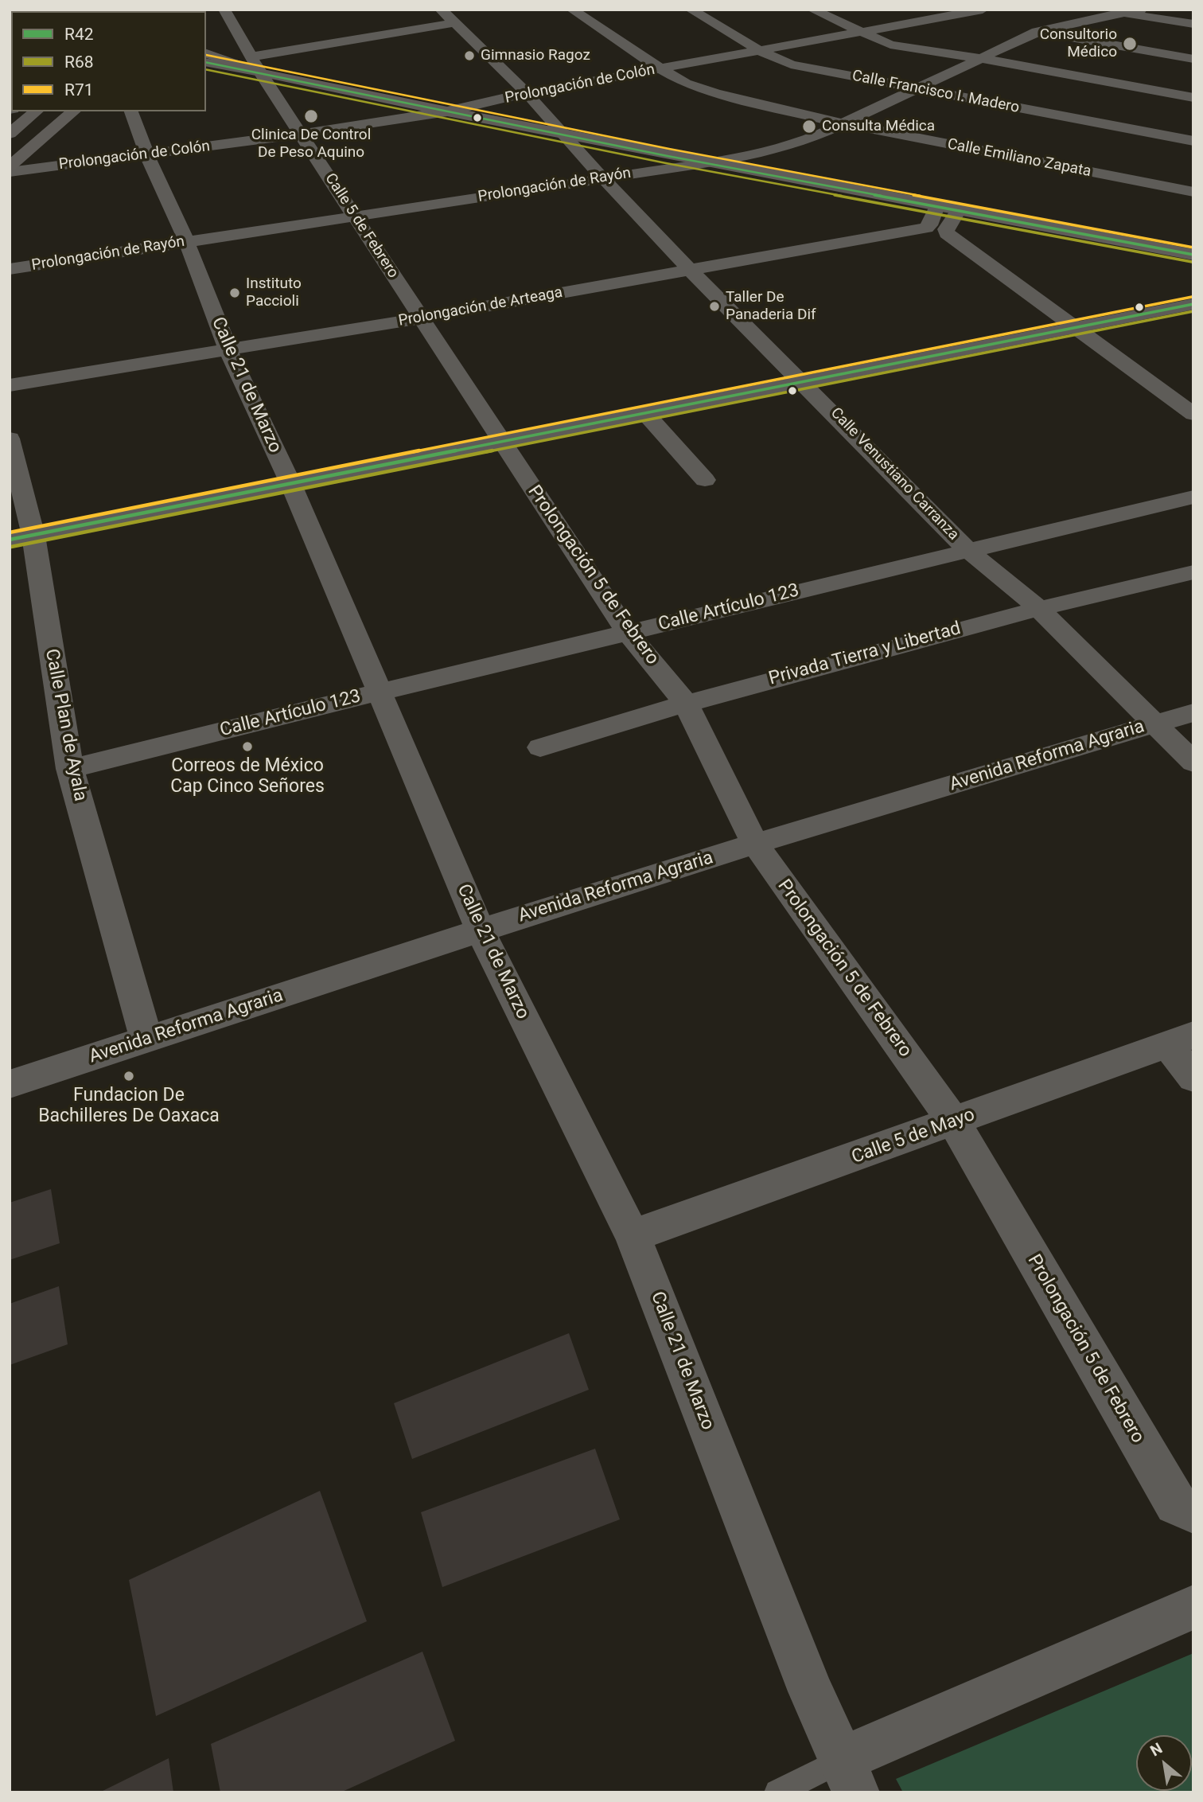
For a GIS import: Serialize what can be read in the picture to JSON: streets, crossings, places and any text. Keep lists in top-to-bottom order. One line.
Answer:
{"streets":{"street":["Prolongación de Colón","Calle Francisco I. Madero","Calle Emiliano Zapata","Prolongación de Rayón","Calle 5 de Febrero","Prolongación de Arteaga","Calle 21 de Marzo","Calle Venustiano Carranza","Prolongación 5 de Febrero","Calle Artículo 123","Privada Tierra y Libertad","Calle Plan de Ayala","Avenida Reforma Agraria","Calle 5 de Mayo"]},"crossings":[["Prolongación de Colón","Calle Francisco I. Madero"],["Prolongación de Colón","Calle Emiliano Zapata"],["Prolongación de Colón","Calle 5 de Febrero"],["Prolongación de Colón","Calle 21 de Marzo"],["Prolongación de Colón","Calle Venustiano Carranza"],["Calle Francisco I. Madero","Prolongación de Rayón"],["Calle Emiliano Zapata","Prolongación de Rayón"],["Prolongación de Rayón","Calle 5 de Febrero"],["Prolongación de Rayón","Calle 21 de Marzo"],["Prolongación de Rayón","Calle Venustiano Carranza"],["Calle 5 de Febrero","Prolongación de Arteaga"],["Calle 5 de Febrero","Prolongación 5 de Febrero"],["Prolongación de Arteaga","Calle 21 de Marzo"],["Prolongación de Arteaga","Calle Venustiano Carranza"],["Calle 21 de Marzo","Calle Artículo 123"],["Calle 21 de Marzo","Avenida Reforma Agraria"],["Calle 21 de Marzo","Calle 5 de Mayo"],["Calle Venustiano Carranza","Calle Artículo 123"],["Calle Venustiano Carranza","Privada Tierra y Libertad"],["Calle Venustiano Carranza","Avenida Reforma Agraria"],["Prolongación 5 de Febrero","Calle Artículo 123"],["Prolongación 5 de Febrero","Privada Tierra y Libertad"],["Prolongación 5 de Febrero","Avenida Reforma Agraria"],["Prolongación 5 de Febrero","Calle 5 de Mayo"],["Calle Artículo 123","Calle Plan de Ayala"],["Calle Plan de Ayala","Avenida Reforma Agraria"]],"places":["Consultorio Médico","Gimnasio Ragoz","Clinica De Control De Peso Aquino","Consulta Médica","Instituto Paccioli","Taller De Panaderia Dif","Correos de México Cap Cinco Señores","Fundacion De Bachilleres De Oaxaca"],"lines":["transit line R71","transit line R42","transit line R68"],"legend":["R42","R68","R71"],"north":"top left"}
